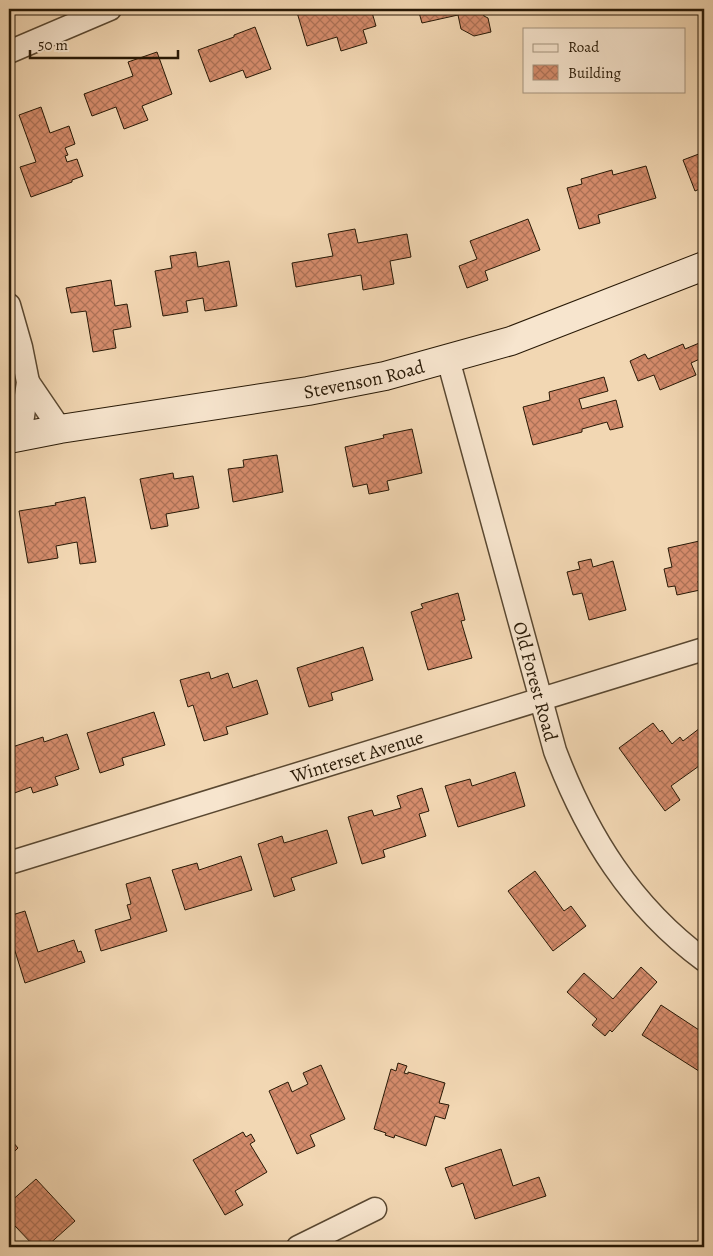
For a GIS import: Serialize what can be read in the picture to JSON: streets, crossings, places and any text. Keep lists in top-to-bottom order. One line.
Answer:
{"streets":{"main road":["Stevenson Road"],"street":["Old Forest Road","Winterset Avenue"]},"crossings":[["Stevenson Road","Old Forest Road"],["Old Forest Road","Winterset Avenue"]],"legend":["Road","Building"],"scale_bar":"50 m"}
